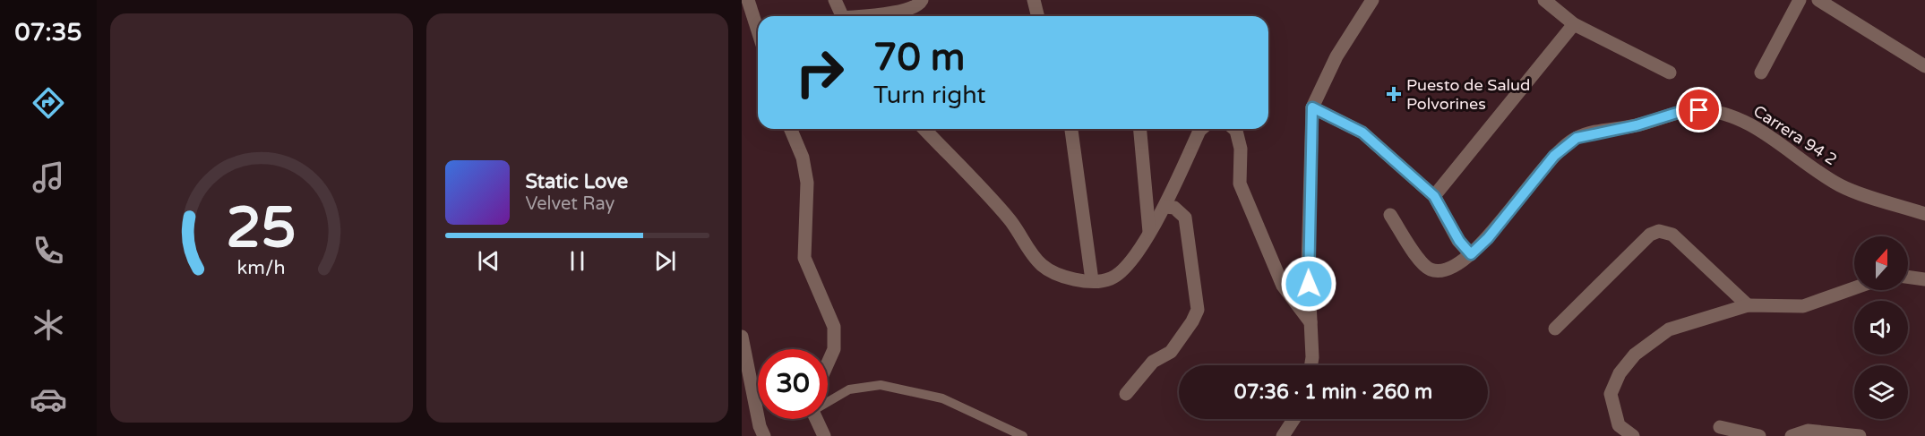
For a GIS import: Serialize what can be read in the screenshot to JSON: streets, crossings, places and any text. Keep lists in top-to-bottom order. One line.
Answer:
{"streets":{"street":["Carrera 94 2"]},"places":{"health":["Puesto de Salud Polvorines"]},"north":"top","page":{"tabs":"07:35","turn":["70 m","Turn right"],"song":["Static Love","Velvet Ray"],"limit":"30","trip":"07:36 · 1 min · 260 m","gauge":["25","km/h"]}}
